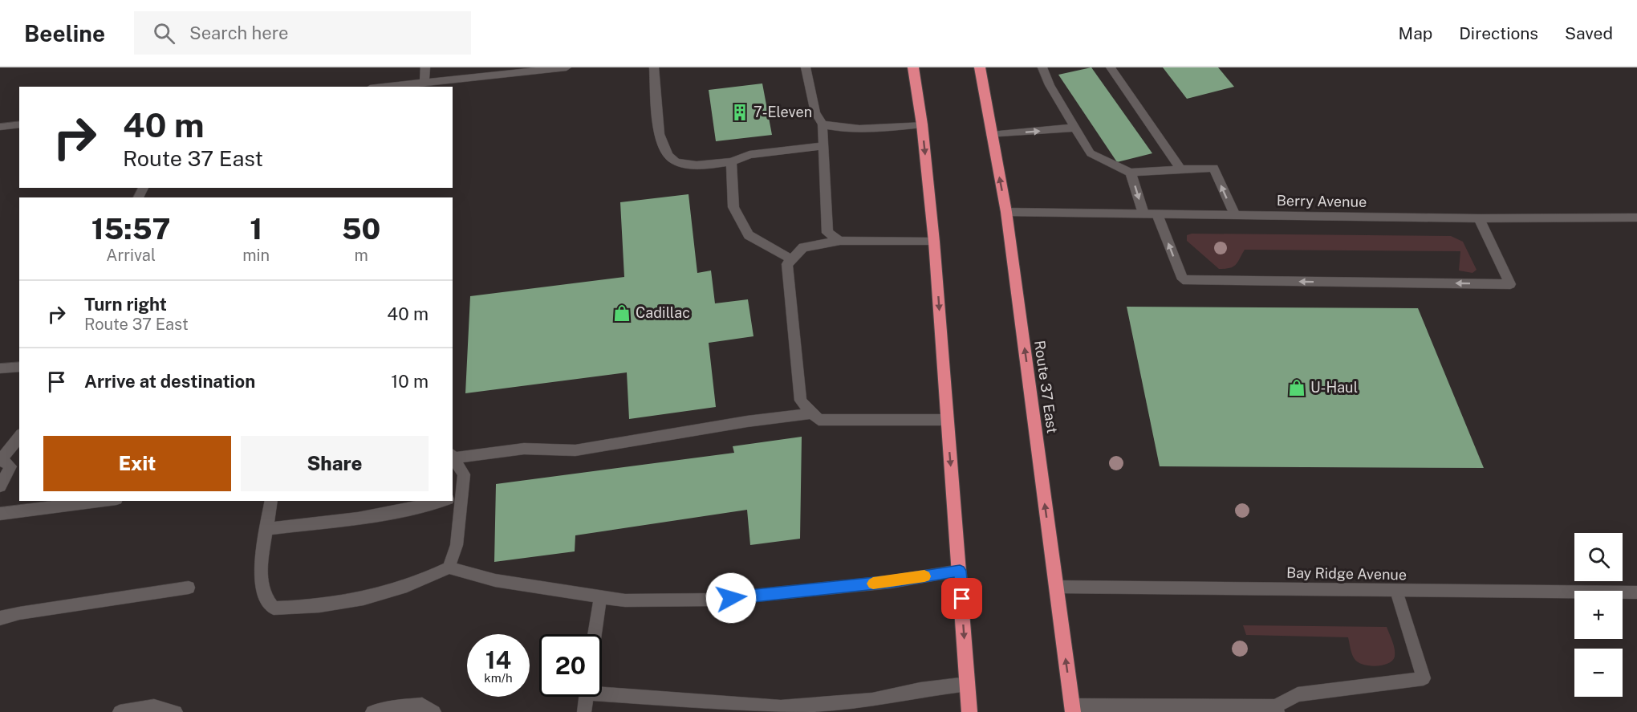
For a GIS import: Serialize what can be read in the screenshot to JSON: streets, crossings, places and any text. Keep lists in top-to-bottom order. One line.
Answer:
{"streets":{"highway":["Route 37 East"],"street":["Berry Avenue","Bay Ridge Avenue"]},"crossings":[["Berry Avenue","Route 37 East"],["Route 37 East","Bay Ridge Avenue"]],"places":{"building":["7-Eleven"],"shop":["Cadillac","U-Haul"]},"page":{"header":"Beeline","search":"Search here","nav":["Map","Directions","Saved"],"turn":["40 m","Route 37 East"],"eta":["15:57","Arrival","1","min","50","m"],"list":[{"name":"Turn right","note":"Route 37 East","value":"40 m"},{"name":"Arrive at destination","value":"10 m"}],"buttons":["Exit","Share"],"map_buttons":["+","−"],"speed":"14 km/h","limit":"20"}}
